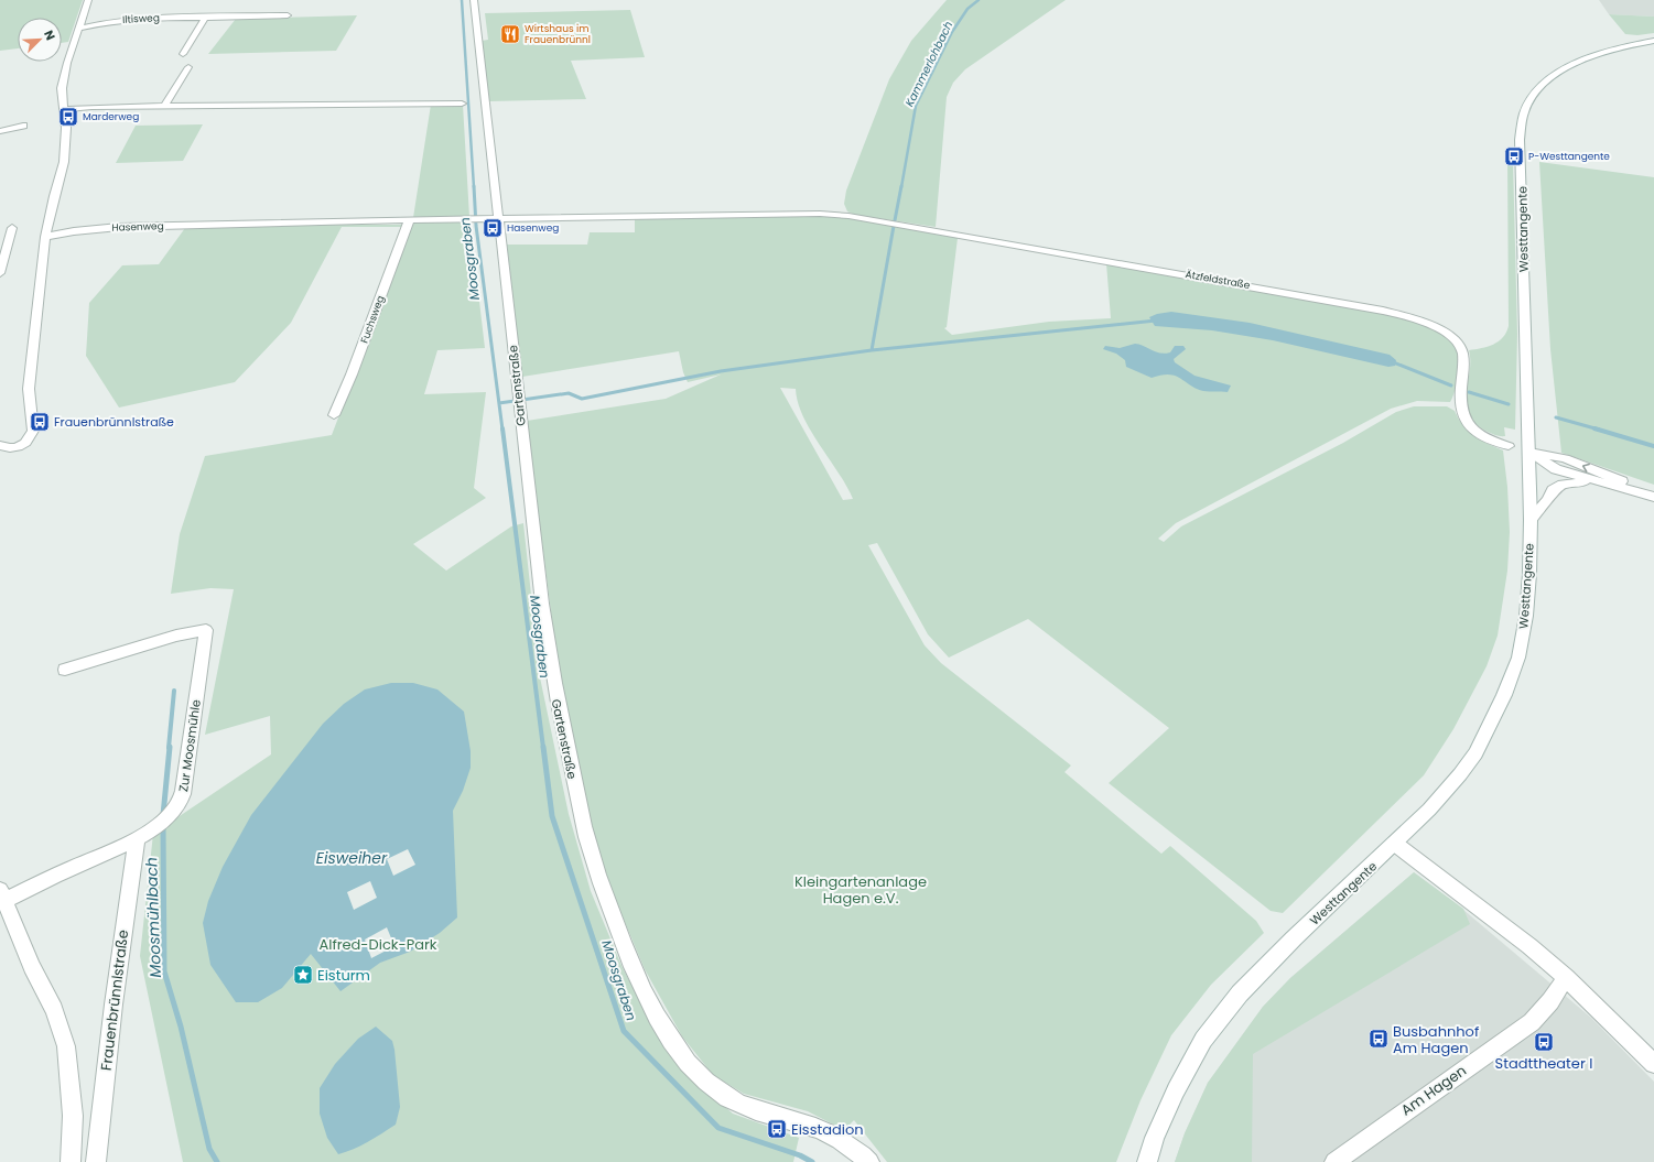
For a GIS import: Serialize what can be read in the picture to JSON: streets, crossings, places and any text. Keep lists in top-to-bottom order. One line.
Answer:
{"streets":{"street":["Iltisweg","Hasenweg","Westtangente","Ätzfeldstraße","Fuchsweg","Gartenstraße","Zur Moosmühle","Frauenbrünnlstraße","Am Hagen"]},"crossings":[["Hasenweg","Ätzfeldstraße"],["Hasenweg","Fuchsweg"],["Hasenweg","Gartenstraße"],["Zur Moosmühle","Frauenbrünnlstraße"]],"water":["Kammerlohbach","Moosgraben","Eisweiher","Moosmühlbach"],"parks":["Kleingartenanlage Hagen e.V.","Alfred-Dick-Park"],"places":{"restaurant":["Wirtshaus im Frauenbrünnl"],"bus stop":["Marderweg","P-Westtangente","Hasenweg","Frauenbrünnlstraße","Busbahnhof Am Hagen","Stadttheater I","Eisstadion"],"place":["Eisturm"]},"north":"top right"}
